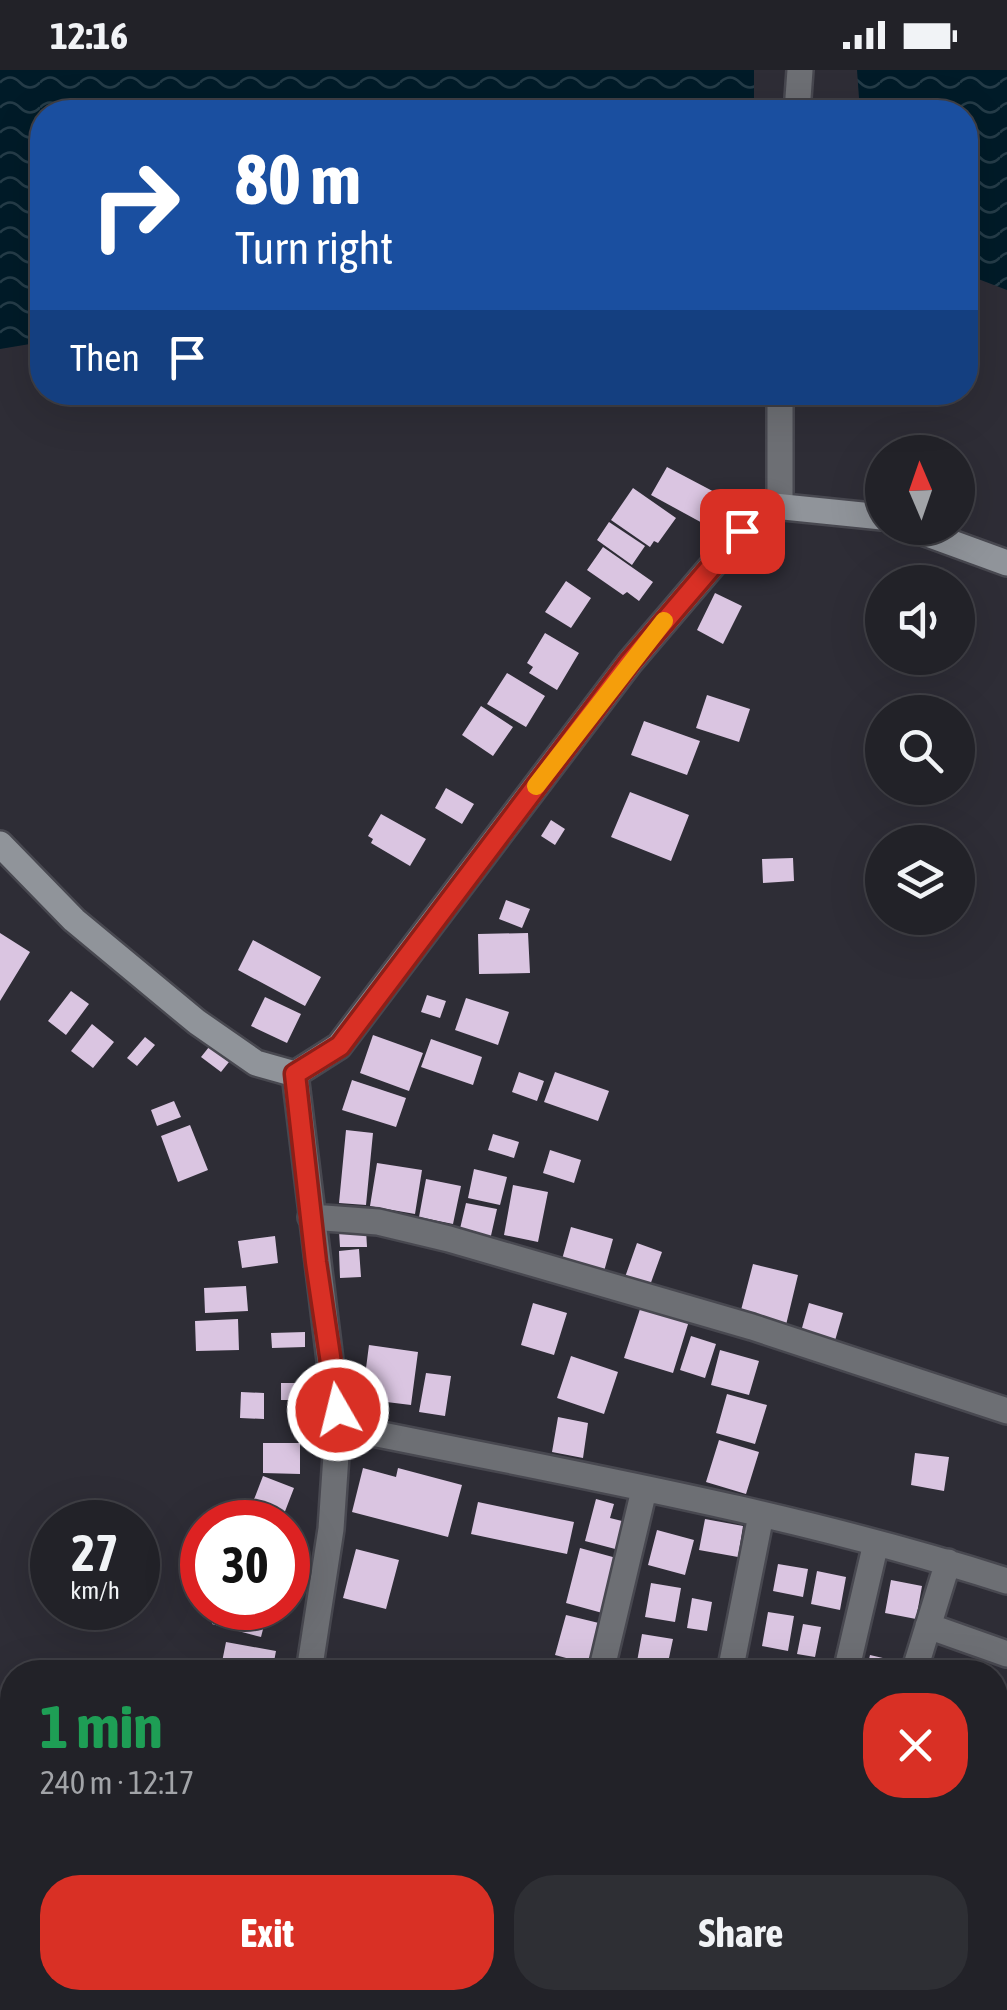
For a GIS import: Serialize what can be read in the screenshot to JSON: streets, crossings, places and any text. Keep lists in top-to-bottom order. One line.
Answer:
{"north":"top","page":{"status":"12:16","turn":["80 m","Turn right"],"then":"Then","speed":"27 km/h","limit":"30","heading":["1 min","240 m · 12:17"],"buttons":["Exit","Share"]}}
